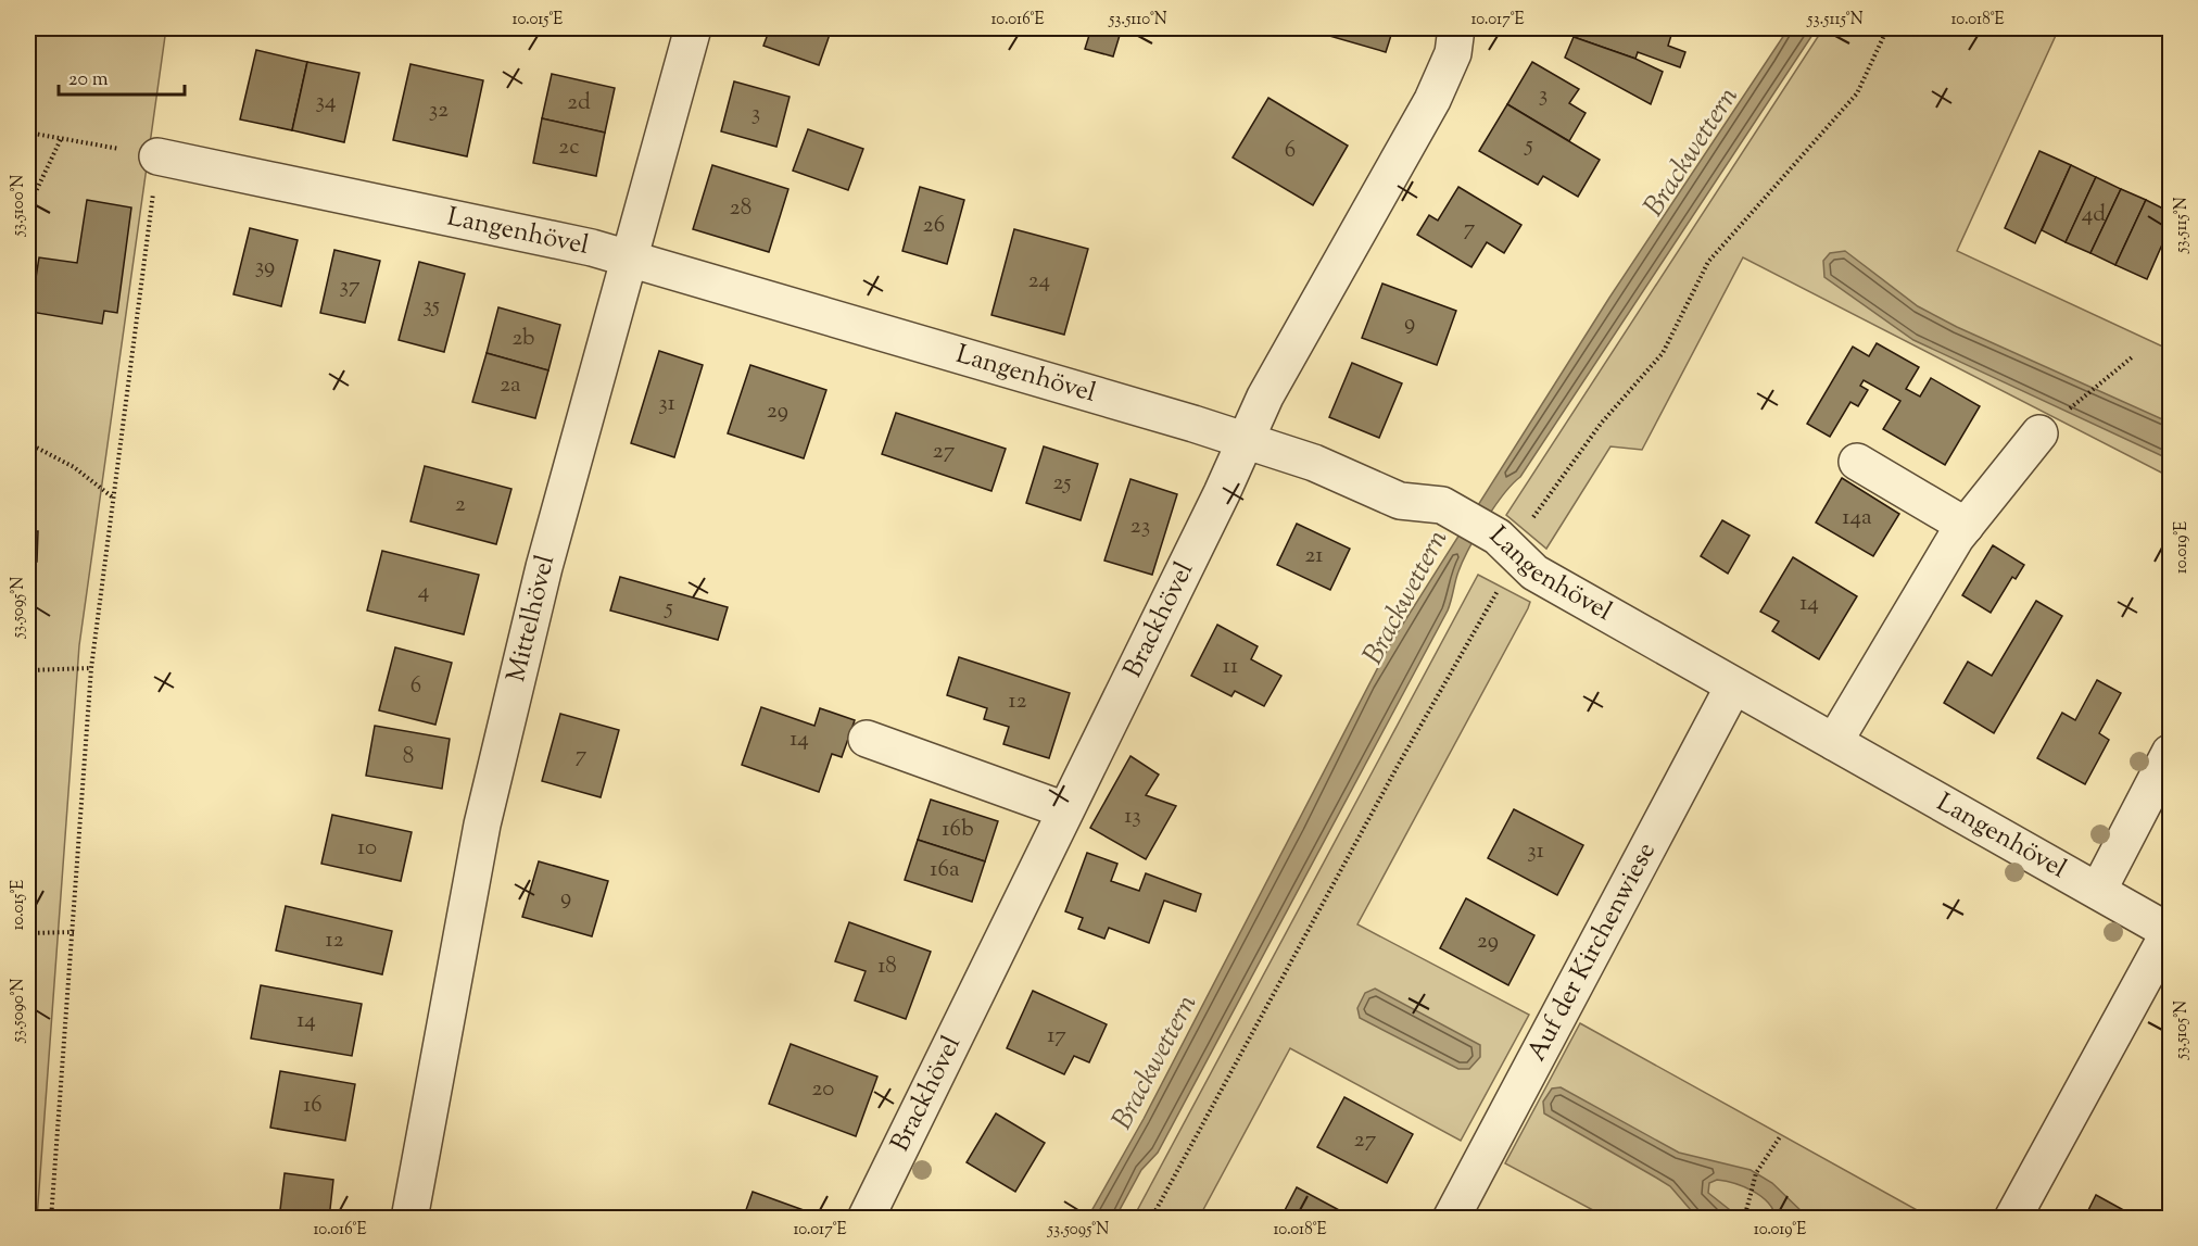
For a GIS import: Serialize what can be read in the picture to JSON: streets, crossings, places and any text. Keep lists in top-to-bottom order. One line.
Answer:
{"streets":{"street":["Langenhövel","Mittelhövel","Brackhövel","Auf der Kirchenwiese"]},"crossings":[["Langenhövel","Mittelhövel"],["Langenhövel","Brackhövel"],["Langenhövel","Auf der Kirchenwiese"]],"water":["Brackwettern"],"house_numbers":["3","34","2d","32","3","5","2c","6","28","4d","26","7","39","24","37","35","9","2b","2a","31","29","27","25","2","14a","23","21","4","14","5","11","6","12","14","7","8","13","16b","10","31","16a","9","12","29","18","14","17","20","16","27"],"scale_bar":"20 m","coordinates":["10.015°E","10.016°E","53.5110°N","10.017°E","53.5115°N","10.018°E","53.5100°N","10.019°E","53.5095°N","53.5090°N","53.5105°N"]}
